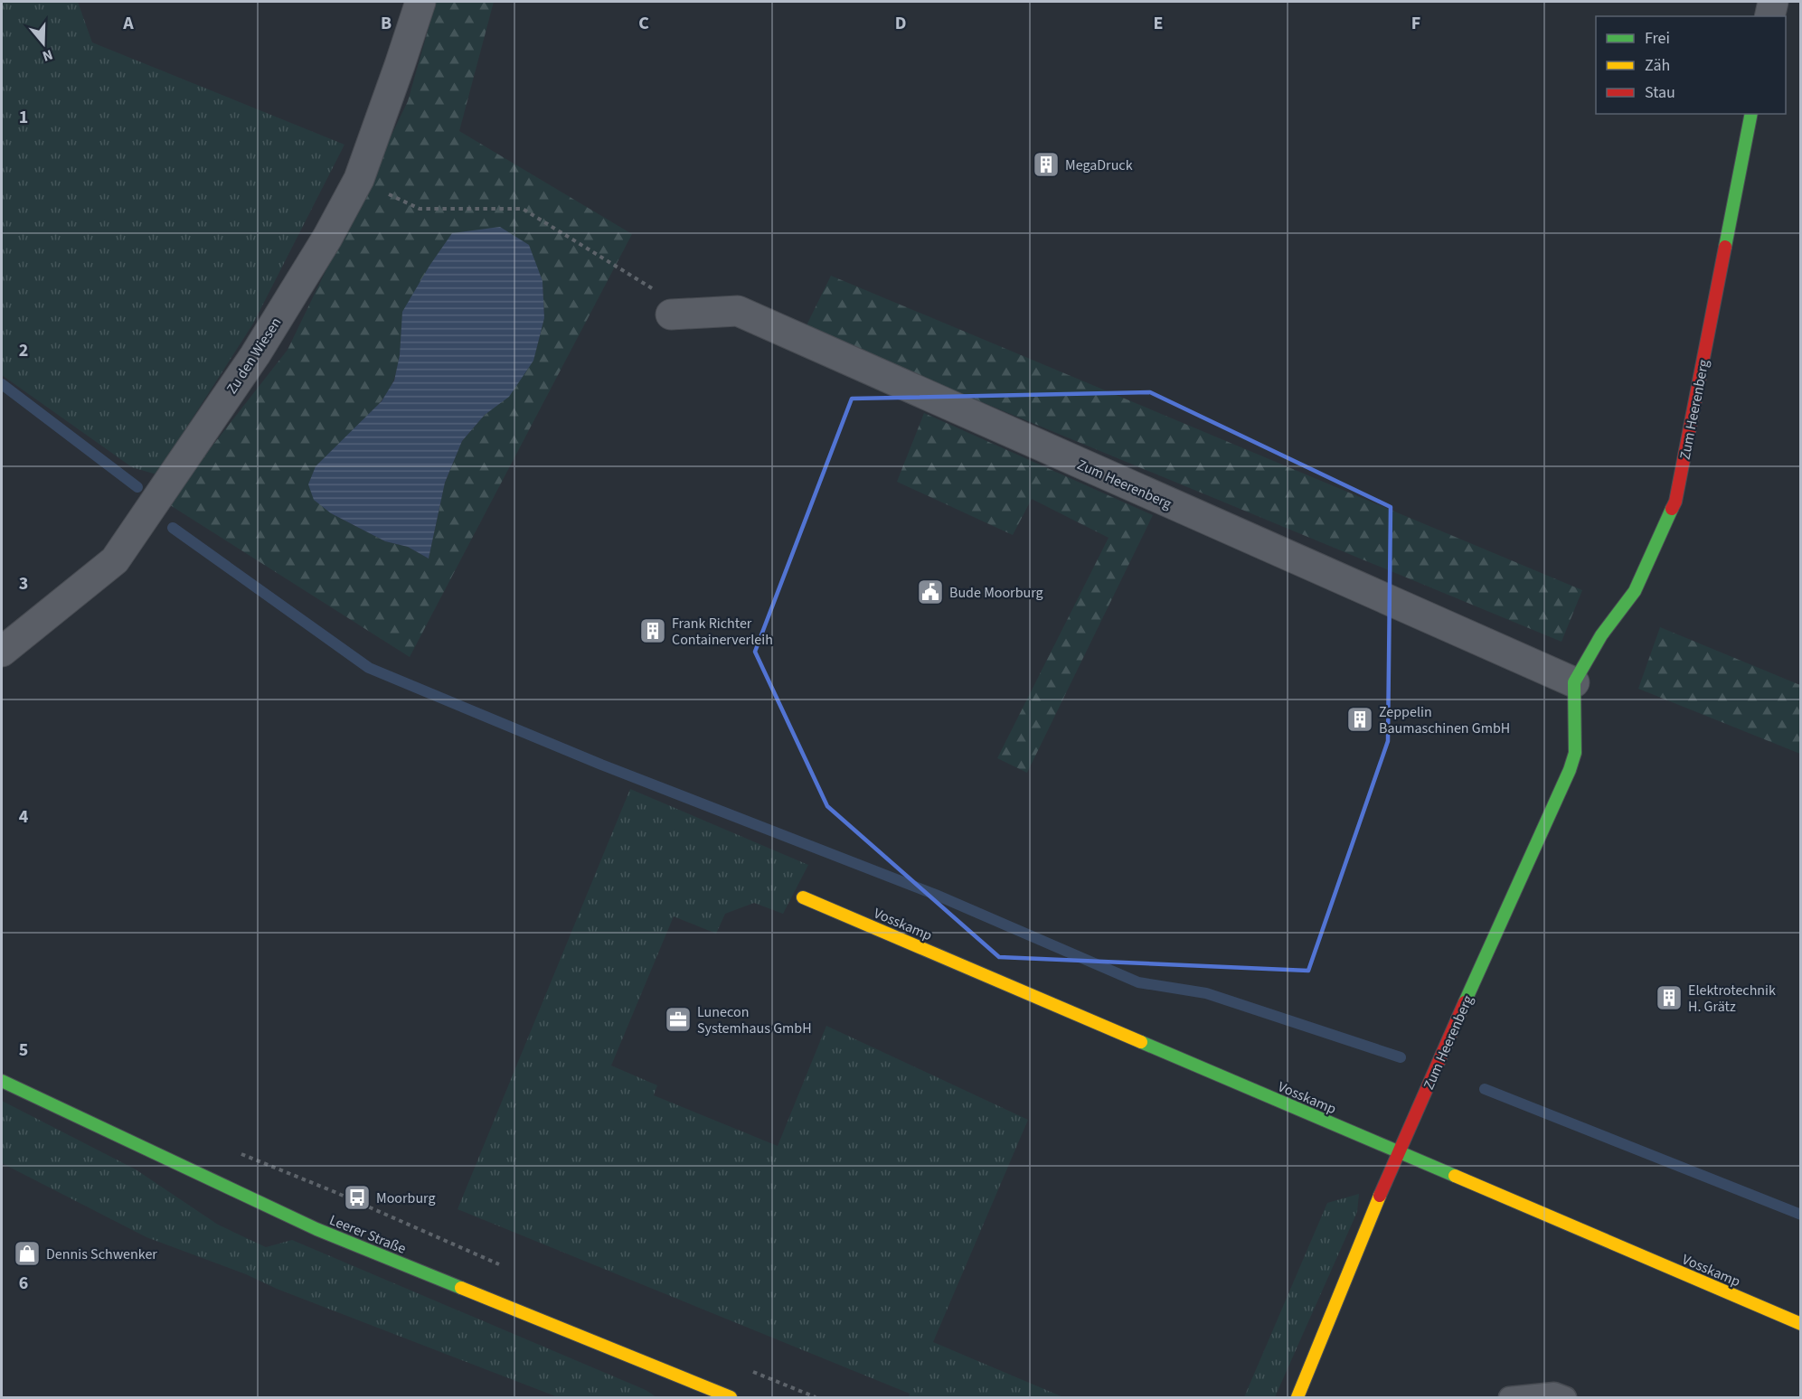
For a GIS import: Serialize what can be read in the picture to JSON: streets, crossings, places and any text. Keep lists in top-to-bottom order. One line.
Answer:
{"streets":{"street":["Zu den Wiesen","Zum Heerenberg","Vosskamp","Leerer Straße"]},"crossings":[["Zum Heerenberg","Vosskamp"]],"places":{"building":["MegaDruck","Frank Richter Containerverleih","Zeppelin Baumaschinen GmbH","Elektrotechnik H. Grätz"],"public building":["Bude Moorburg"],"office":["Lunecon Systemhaus GmbH"],"bus stop":["Moorburg"],"shop":["Dennis Schwenker"]},"legend":["Frei","Zäh","Stau"],"north":"bottom","grid":{"columns":["A","B","C","D","E","F"],"rows":["1","2","3","4","5","6"]}}
